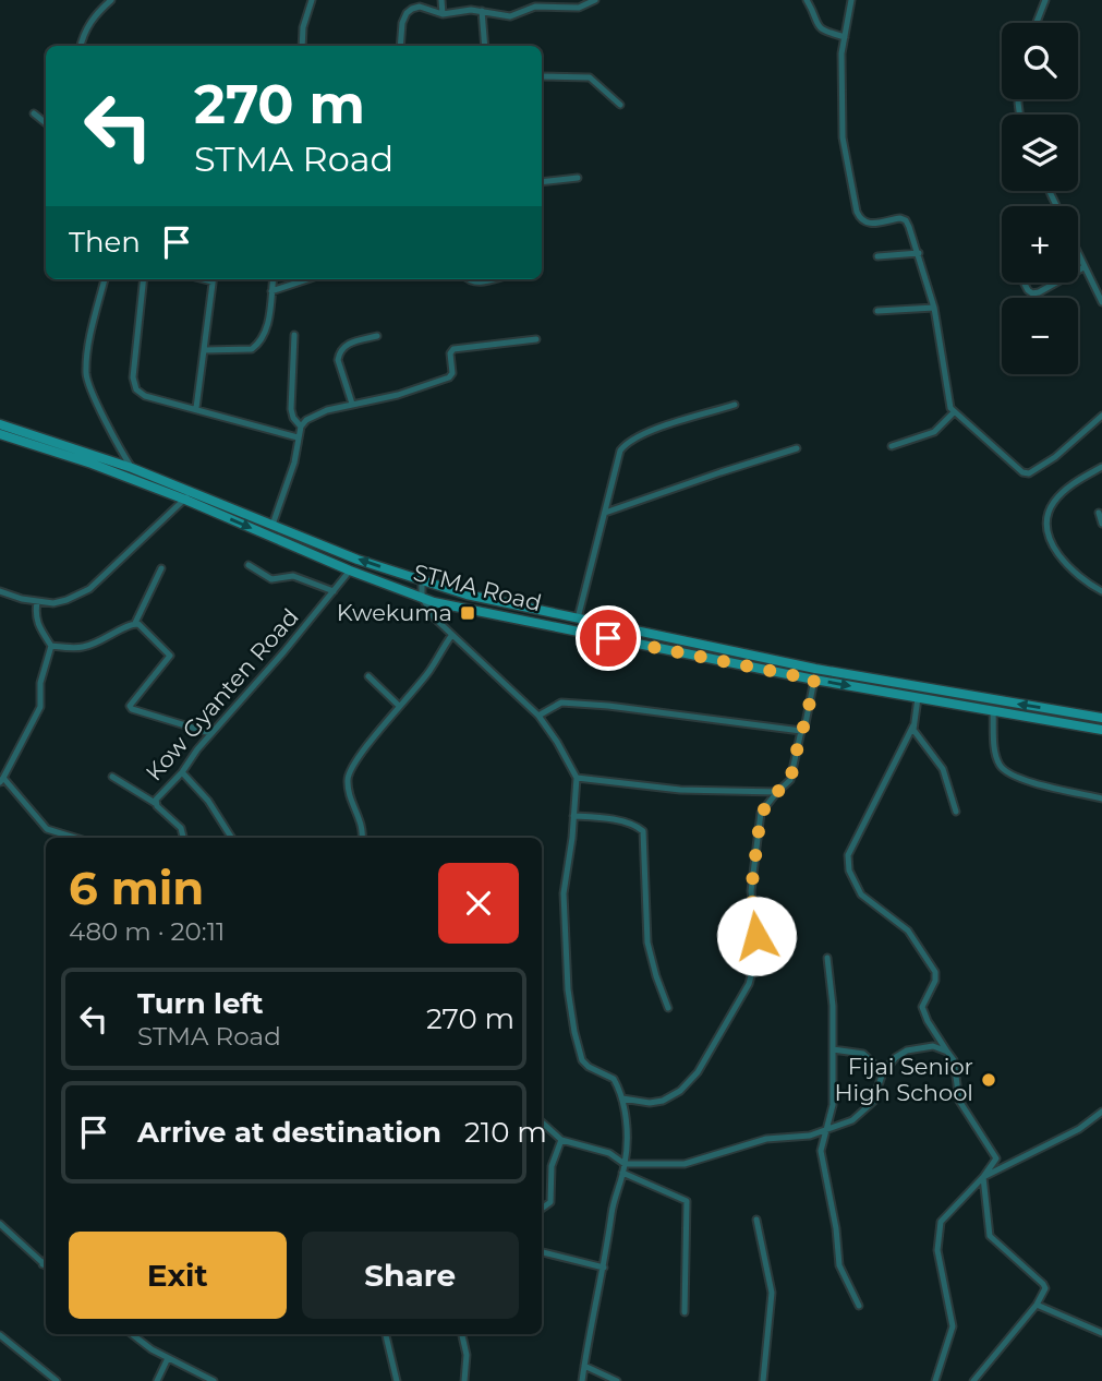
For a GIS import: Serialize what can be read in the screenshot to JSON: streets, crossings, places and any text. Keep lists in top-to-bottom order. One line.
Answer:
{"streets":{"main road":["STMA Road"],"street":["Kow Gyanten Road"]},"crossings":[["STMA Road","Kow Gyanten Road"]],"places":{"transit":["Kwekuma"],"other":["Fijai Senior High School"]},"page":{"map_buttons":["+","−"],"turn":["270 m","STMA Road"],"then":"Then","heading":["6 min","480 m · 20:11"],"list":[{"name":"Turn left","note":"STMA Road","value":"270 m"},{"name":"Arrive at destination","value":"210 m"}],"buttons":["Exit","Share"]}}
